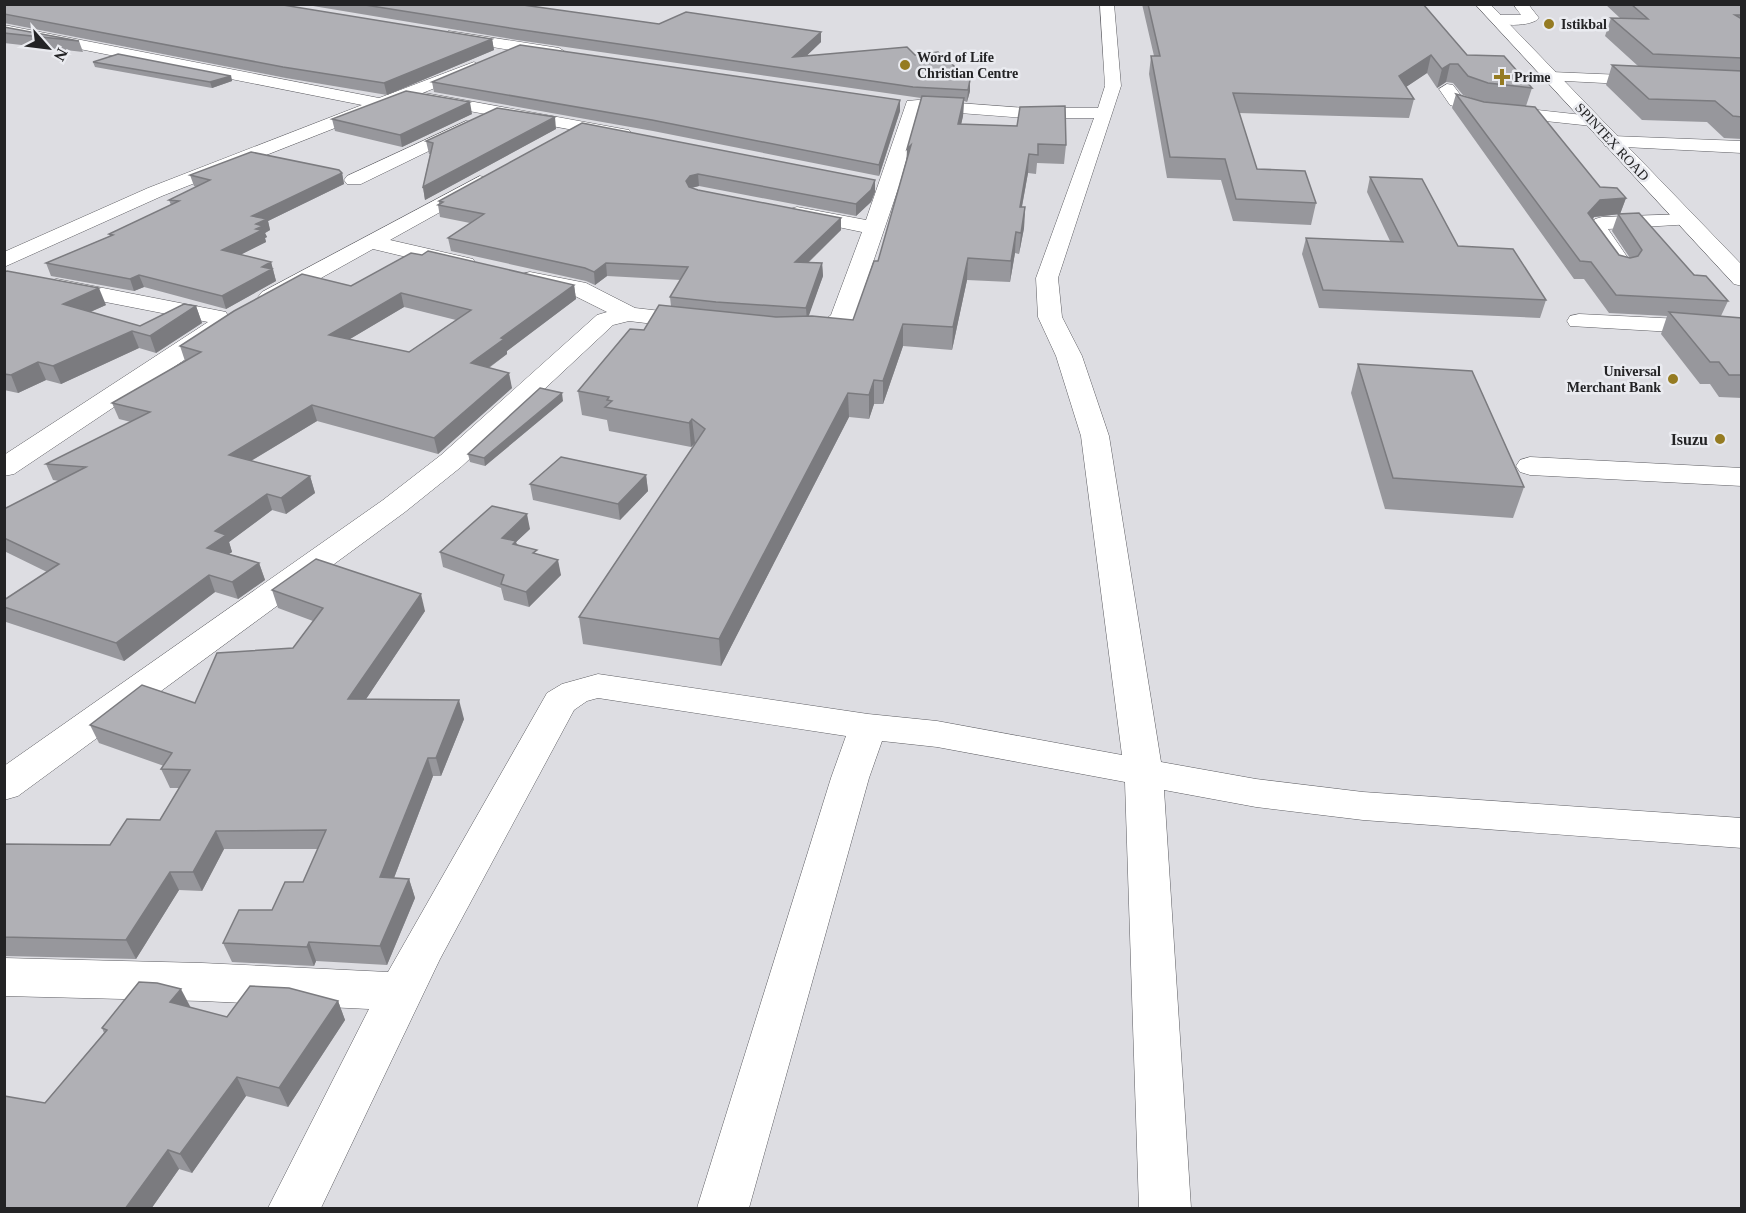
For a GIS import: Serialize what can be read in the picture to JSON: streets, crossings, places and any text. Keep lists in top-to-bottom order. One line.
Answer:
{"streets":{"street":["SPINTEX ROAD"]},"places":{"other":["Istikbal","Word of Life Christian Centre","Universal Merchant Bank","Isuzu"],"health":["Prime"]},"north":"bottom right"}
